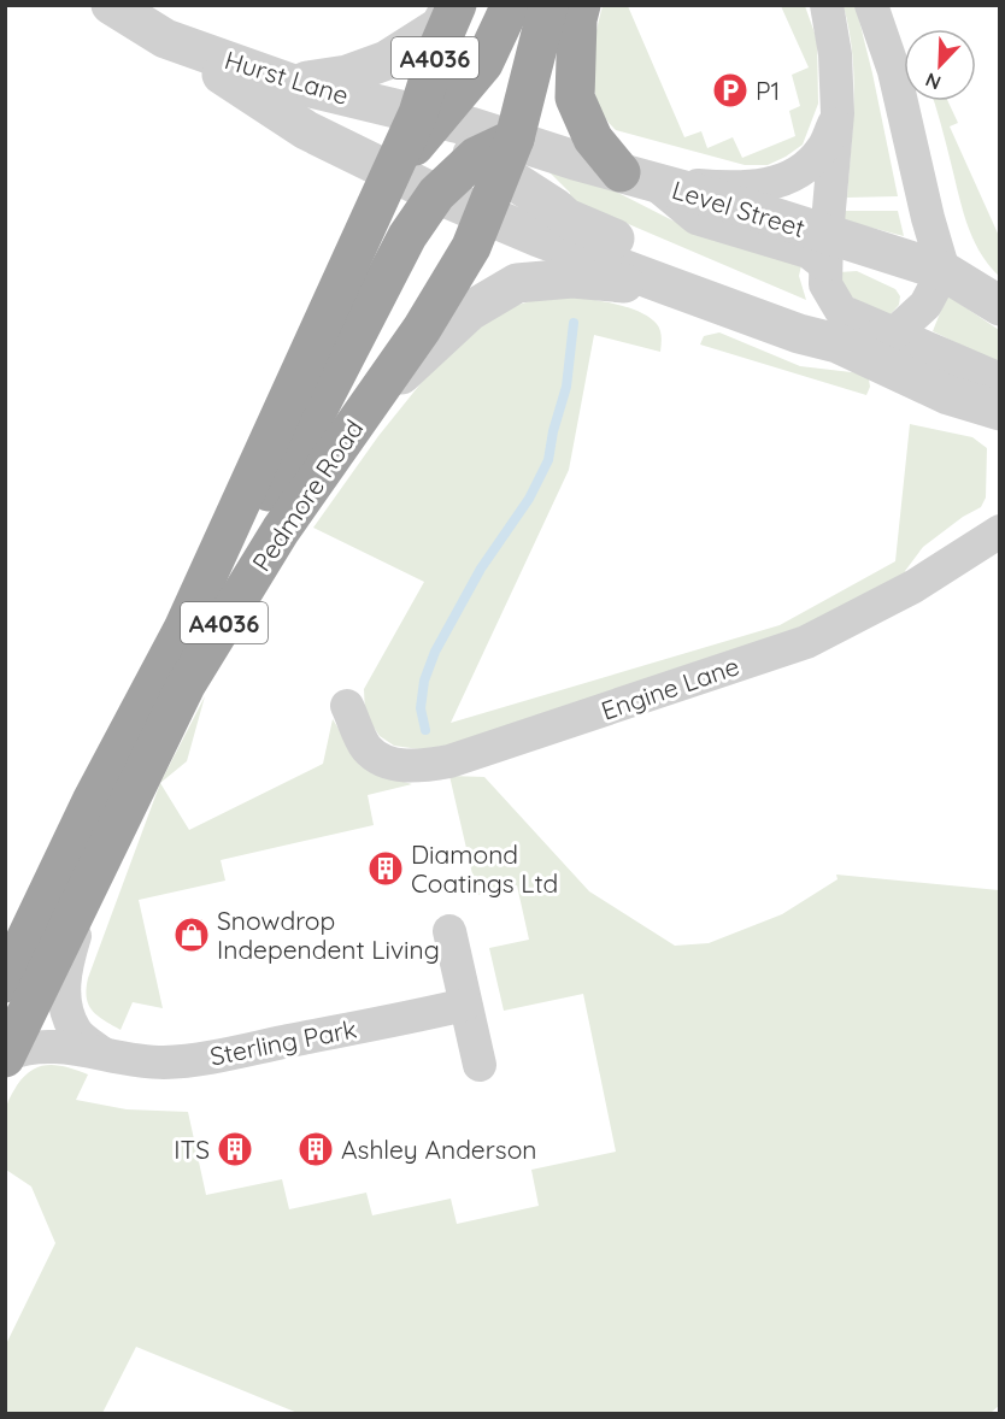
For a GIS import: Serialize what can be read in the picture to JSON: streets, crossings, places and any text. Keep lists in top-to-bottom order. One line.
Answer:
{"streets":{"highway":["A4036","Pedmore Road"],"street":["Hurst Lane","Level Street","Engine Lane","Sterling Park"]},"crossings":[["Hurst Lane","Level Street"],["Hurst Lane","Pedmore Road"],["Level Street","Pedmore Road"],["Pedmore Road","Sterling Park"]],"places":{"parking":["P1"],"building":["Diamond Coatings Ltd","ITS","Ashley Anderson"],"shop":["Snowdrop Independent Living"]},"north":"bottom left"}
